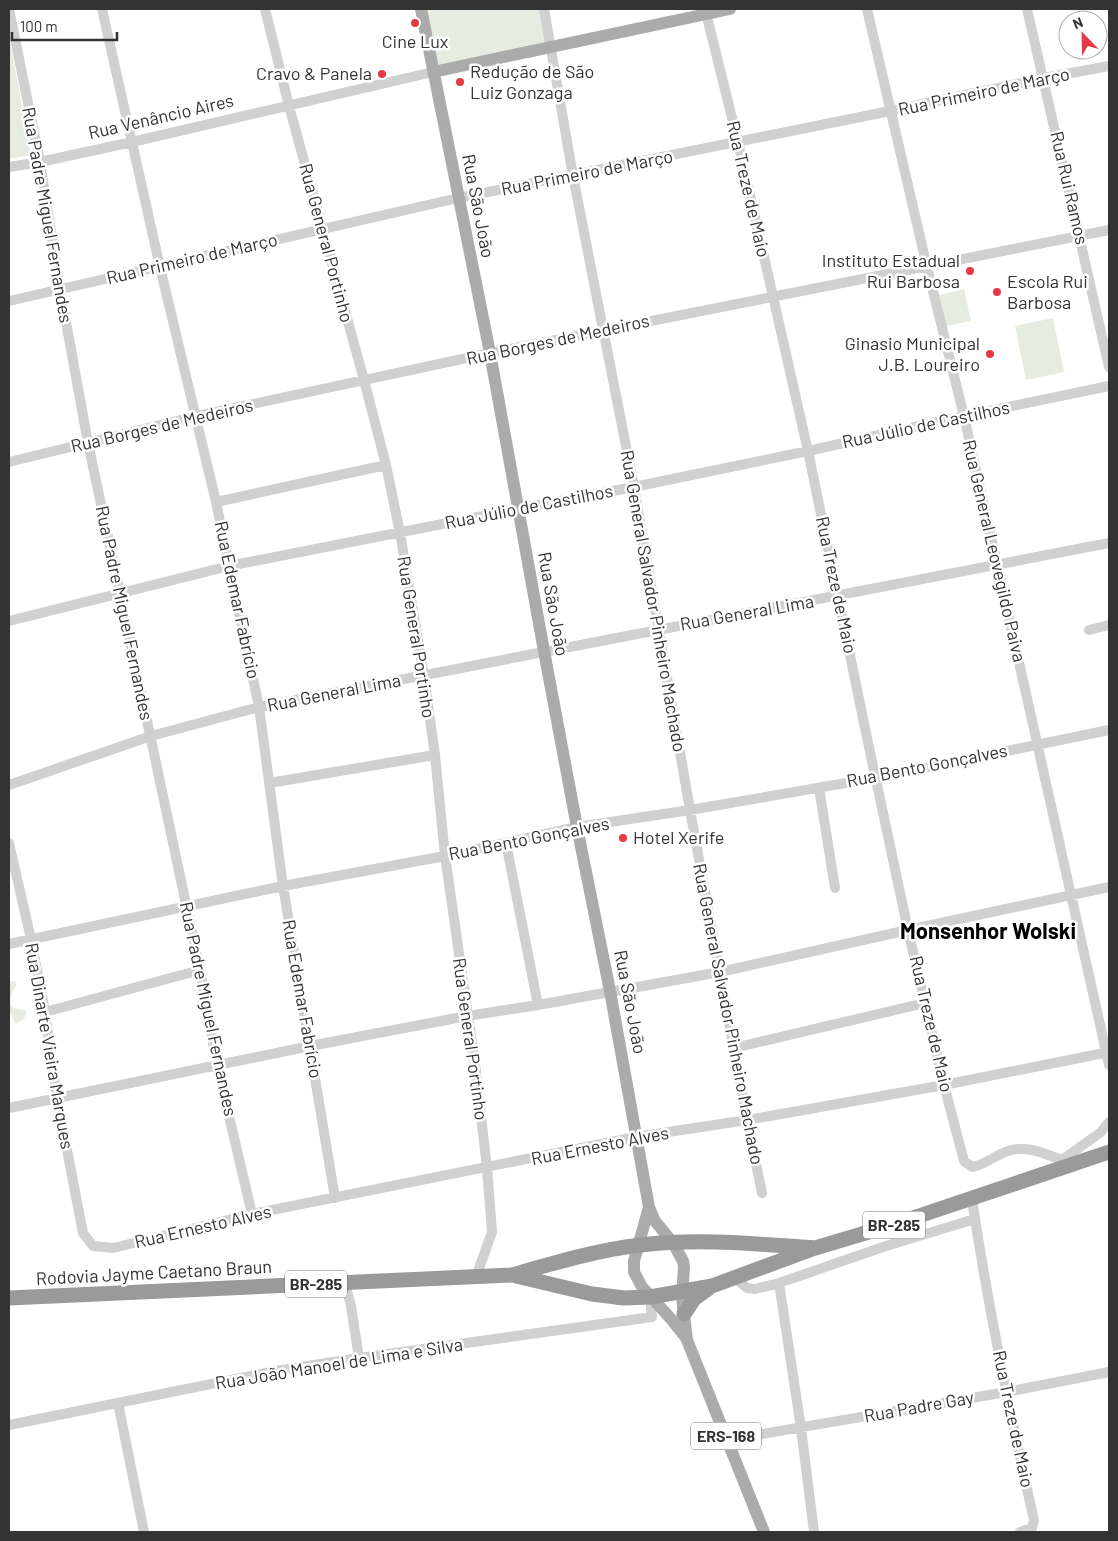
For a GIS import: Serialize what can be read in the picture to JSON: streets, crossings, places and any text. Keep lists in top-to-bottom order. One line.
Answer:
{"streets":{"highway":["BR-285","Rodovia Jayme Caetano Braun"],"main road":["Rua Venâncio Aires","Rua São João","ERS-168"],"street":["Rua Primeiro de Março","Rua Rui Ramos","Rua Treze de Maio","Rua Padre Miguel Fernandes","Rua General Portinho","Rua Borges de Medeiros","Rua Júlio de Castilhos","Rua General Leovegildo Paiva","Rua Edemar Fabrício","Rua General Salvador Pinheiro Machado","Rua General Lima","Rua Bento Gonçalves","Rua Dinarte Vieira Marques","Rua Ernesto Alves","Rua João Manoel de Lima e Silva","Rua Padre Gay"]},"crossings":[["Rua Primeiro de Março","Rua Rui Ramos"],["Rua Primeiro de Março","Rua Treze de Maio"],["Rua Primeiro de Março","Rua São João"],["Rua Primeiro de Março","Rua Padre Miguel Fernandes"],["Rua Primeiro de Março","Rua General Portinho"],["Rua Primeiro de Março","Rua General Leovegildo Paiva"],["Rua Primeiro de Março","Rua Edemar Fabrício"],["Rua Primeiro de Março","Rua General Salvador Pinheiro Machado"],["Rua Venâncio Aires","Rua Treze de Maio"],["Rua Venâncio Aires","Rua São João"],["Rua Venâncio Aires","Rua Padre Miguel Fernandes"],["Rua Venâncio Aires","Rua General Portinho"],["Rua Venâncio Aires","Rua Edemar Fabrício"],["Rua Venâncio Aires","Rua General Salvador Pinheiro Machado"],["Rua Rui Ramos","Rua Borges de Medeiros"],["Rua Treze de Maio","Rua Borges de Medeiros"],["Rua Treze de Maio","Rua Júlio de Castilhos"],["Rua Treze de Maio","Rua General Lima"],["Rua Treze de Maio","Rua Bento Gonçalves"],["Rua Treze de Maio","Rua Ernesto Alves"],["Rua Treze de Maio","BR-285"],["Rua Treze de Maio","Rua Padre Gay"],["Rua São João","Rua Borges de Medeiros"],["Rua São João","Rua Júlio de Castilhos"],["Rua São João","Rua General Lima"],["Rua São João","Rua Bento Gonçalves"],["Rua São João","Rua Ernesto Alves"],["Rua São João","BR-285"],["Rua São João","Rodovia Jayme Caetano Braun"],["Rua São João","Rua João Manoel de Lima e Silva"],["Rua São João","ERS-168"],["Rua Padre Miguel Fernandes","Rua Borges de Medeiros"],["Rua Padre Miguel Fernandes","Rua Júlio de Castilhos"],["Rua Padre Miguel Fernandes","Rua General Lima"],["Rua Padre Miguel Fernandes","Rua Bento Gonçalves"],["Rua Padre Miguel Fernandes","Rua Ernesto Alves"],["Rua General Portinho","Rua Borges de Medeiros"],["Rua General Portinho","Rua Júlio de Castilhos"],["Rua General Portinho","Rua General Lima"],["Rua General Portinho","Rua Bento Gonçalves"],["Rua General Portinho","Rua Ernesto Alves"],["Rua General Portinho","Rodovia Jayme Caetano Braun"],["Rua Borges de Medeiros","Rua General Leovegildo Paiva"],["Rua Borges de Medeiros","Rua Edemar Fabrício"],["Rua Borges de Medeiros","Rua General Salvador Pinheiro Machado"],["Rua Júlio de Castilhos","Rua General Leovegildo Paiva"],["Rua Júlio de Castilhos","Rua Edemar Fabrício"],["Rua Júlio de Castilhos","Rua General Salvador Pinheiro Machado"],["Rua General Leovegildo Paiva","Rua General Lima"],["Rua General Leovegildo Paiva","Rua Bento Gonçalves"],["Rua General Leovegildo Paiva","Rua Ernesto Alves"],["Rua Edemar Fabrício","Rua General Lima"],["Rua Edemar Fabrício","Rua Bento Gonçalves"],["Rua Edemar Fabrício","Rua Ernesto Alves"],["Rua General Salvador Pinheiro Machado","Rua General Lima"],["Rua General Salvador Pinheiro Machado","Rua Bento Gonçalves"],["Rua General Salvador Pinheiro Machado","Rua Ernesto Alves"],["Rua Bento Gonçalves","Rua Dinarte Vieira Marques"],["Rua Dinarte Vieira Marques","Rua Ernesto Alves"],["BR-285","Rodovia Jayme Caetano Braun"],["BR-285","Rua João Manoel de Lima e Silva"],["BR-285","ERS-168"],["Rodovia Jayme Caetano Braun","Rua João Manoel de Lima e Silva"],["Rodovia Jayme Caetano Braun","ERS-168"],["Rua João Manoel de Lima e Silva","ERS-168"],["Rua Padre Gay","ERS-168"]],"districts":["Monsenhor Wolski"],"places":["Cine Lux","Cravo & Panela","Redução de São Luiz Gonzaga","Instituto Estadual Rui Barbosa","Escola Rui Barbosa","Ginasio Municipal J.B. Loureiro","Hotel Xerife"],"scale_bar":"100 m","north":"top left"}
